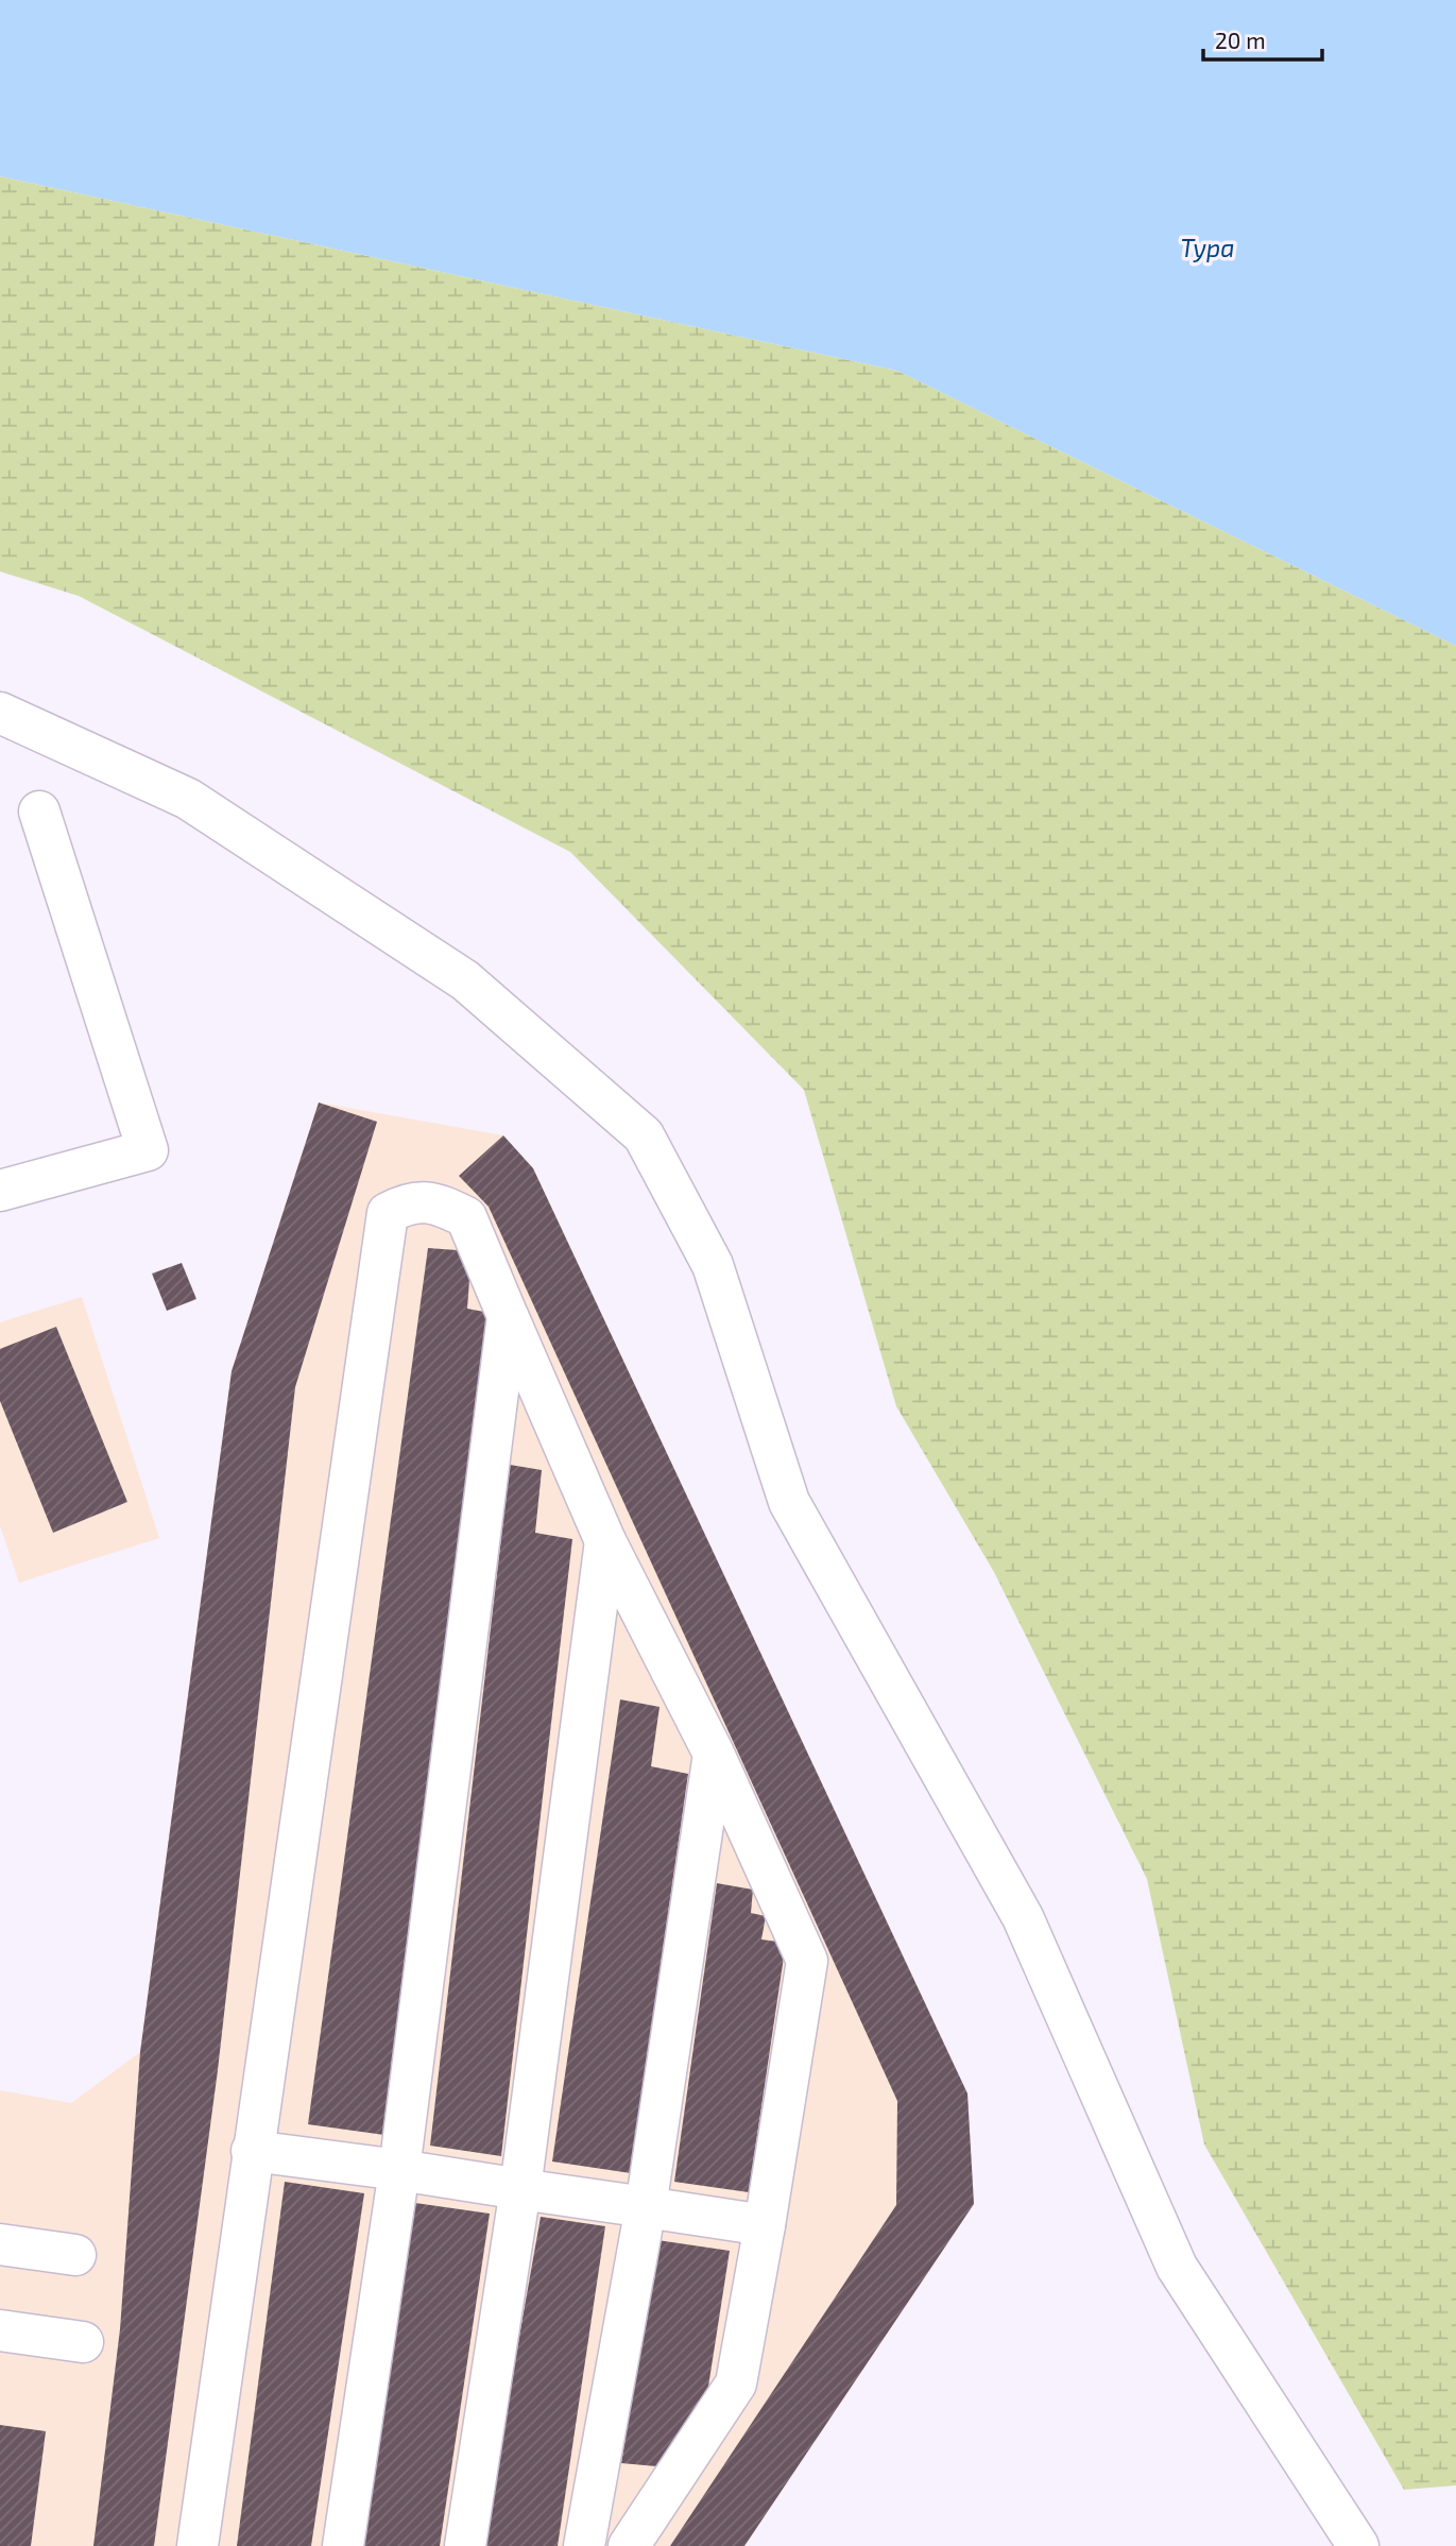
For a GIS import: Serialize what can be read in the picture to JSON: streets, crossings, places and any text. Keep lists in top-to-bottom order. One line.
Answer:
{"water":["Тура"],"scale_bar":"20 m"}
